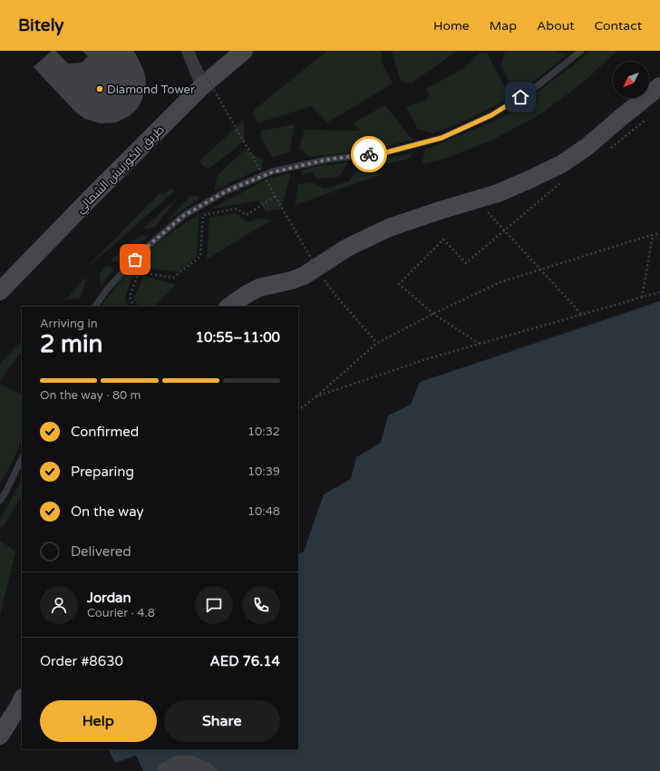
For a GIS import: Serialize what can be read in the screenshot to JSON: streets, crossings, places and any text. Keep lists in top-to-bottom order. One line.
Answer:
{"streets":{"main road":["طريق الكورنيش الشمالي"]},"places":["Diamond Tower"],"north":"bottom left","page":{"header":"Bitely","nav":["Home","Map","About","Contact"],"heading":["2 min","Arriving in","10:55–11:00"],"panel":["Jordan","Courier · 4.8","Order #8630","AED 76.14"],"bar":"On the way · 80 m","list":[["Confirmed","10:32"],["Preparing","10:39"],["On the way","10:48"],"Delivered"],"buttons":["Help","Share"]}}
